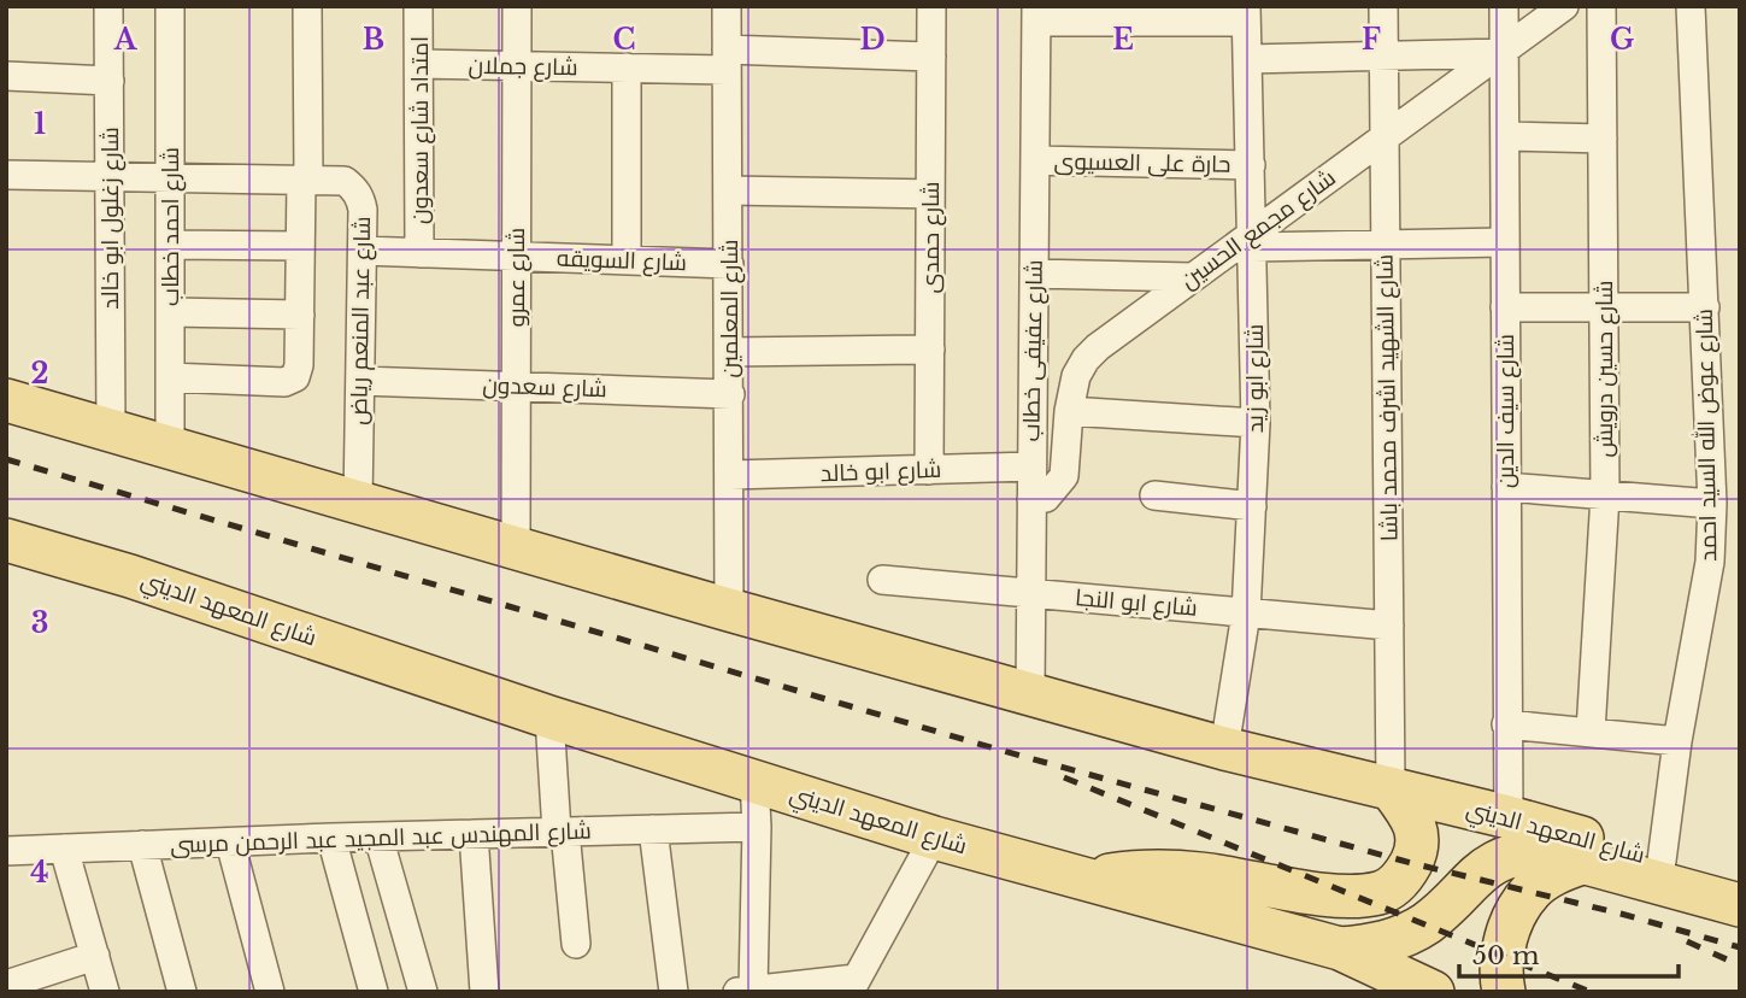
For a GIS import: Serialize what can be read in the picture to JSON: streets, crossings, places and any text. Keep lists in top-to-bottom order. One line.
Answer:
{"streets":{"main road":["شارع المعهد الديني"],"street":["شارع جملان","امتداد شارع سعدون","حارة على العسيوى","شارع زغلول ابو خالد","شارع احمد خطاب","شارع مجمع الحسين","شارع حمدى","شارع السويقه","شارع عمرو","شارع المعلمين","شارع عبد المنعم رياض","شارع عفيفى خطاب","شارع حسين درويش","شارع ابو زيد","شارع سعدون","شارع الشهيد اشرف محمد باشا","شارع سيف الدين","شارع عوض الله السيد احمد","شارع ابو خالد","شارع ابو النجا","شارع المهندس عبد المجيد عبد الرحمن مرسى"]},"crossings":[["شارع جملان","امتداد شارع سعدون"],["شارع جملان","شارع حمدى"],["شارع جملان","شارع عمرو"],["شارع جملان","شارع المعلمين"],["امتداد شارع سعدون","شارع السويقه"],["حارة على العسيوى","شارع عفيفى خطاب"],["حارة على العسيوى","شارع ابو زيد"],["شارع زغلول ابو خالد","شارع المعهد الديني"],["شارع احمد خطاب","شارع المعهد الديني"],["شارع مجمع الحسين","شارع عفيفى خطاب"],["شارع مجمع الحسين","شارع ابو زيد"],["شارع مجمع الحسين","شارع الشهيد اشرف محمد باشا"],["شارع مجمع الحسين","شارع سيف الدين"],["شارع حمدى","شارع ابو خالد"],["شارع السويقه","شارع عمرو"],["شارع السويقه","شارع المعلمين"],["شارع السويقه","شارع عبد المنعم رياض"],["شارع عمرو","شارع سعدون"],["شارع عمرو","شارع المعهد الديني"],["شارع المعلمين","شارع سعدون"],["شارع المعلمين","شارع ابو خالد"],["شارع المعلمين","شارع المعهد الديني"],["شارع عبد المنعم رياض","شارع سعدون"],["شارع عبد المنعم رياض","شارع المعهد الديني"],["شارع عفيفى خطاب","شارع ابو خالد"],["شارع عفيفى خطاب","شارع ابو النجا"],["شارع عفيفى خطاب","شارع المعهد الديني"],["شارع ابو زيد","شارع ابو النجا"],["شارع ابو زيد","شارع المعهد الديني"],["شارع الشهيد اشرف محمد باشا","شارع ابو النجا"],["شارع الشهيد اشرف محمد باشا","شارع المعهد الديني"],["شارع سيف الدين","شارع المعهد الديني"],["شارع عوض الله السيد احمد","شارع المعهد الديني"]],"scale_bar":"50 m","grid":{"columns":["A","B","C","D","E","F","G"],"rows":["1","2","3","4"]}}
